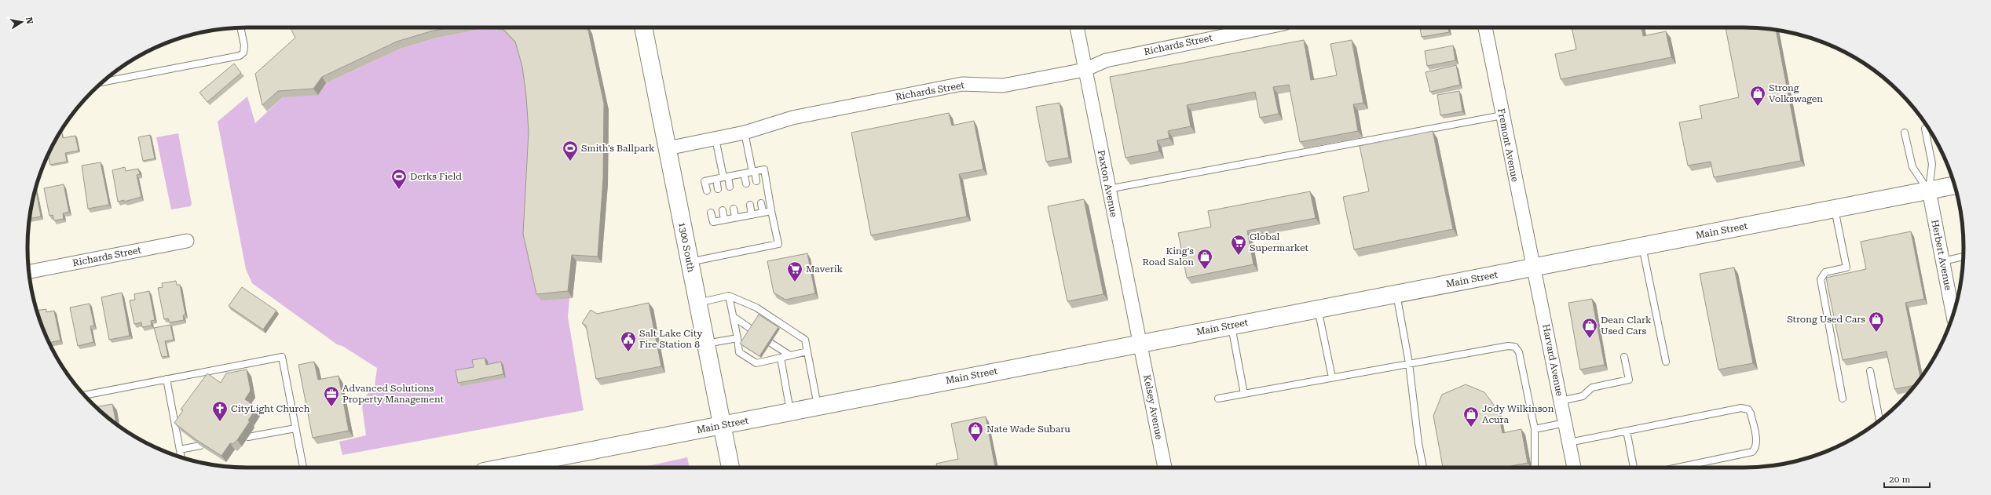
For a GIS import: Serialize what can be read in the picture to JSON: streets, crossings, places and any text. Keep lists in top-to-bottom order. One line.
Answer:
{"streets":{"street":["Richards Street","Fremont Avenue","Paxton Avenue","Main Street","1300 South","Herbert Avenue","Harvard Avenue","Kelsey Avenue"]},"crossings":[["Richards Street","Paxton Avenue"],["Richards Street","1300 South"],["Fremont Avenue","Main Street"],["Fremont Avenue","Harvard Avenue"],["Paxton Avenue","Main Street"],["Paxton Avenue","Kelsey Avenue"],["Main Street","1300 South"],["Main Street","Herbert Avenue"],["Main Street","Harvard Avenue"],["Main Street","Kelsey Avenue"]],"places":{"shop":["Strong Volkswagen","King's Road Salon","Strong Used Cars","Dean Clark Used Cars","Jody Wilkinson Acura","Nate Wade Subaru"],"sports":["Smith's Ballpark","Derks Field"],"supermarket":["Global Supermarket","Maverik"],"public building":["Salt Lake City Fire Station 8"],"office":["Advanced Solutions Property Management"],"church":["CityLight Church"]},"scale_bar":"20 m","north":"right"}
